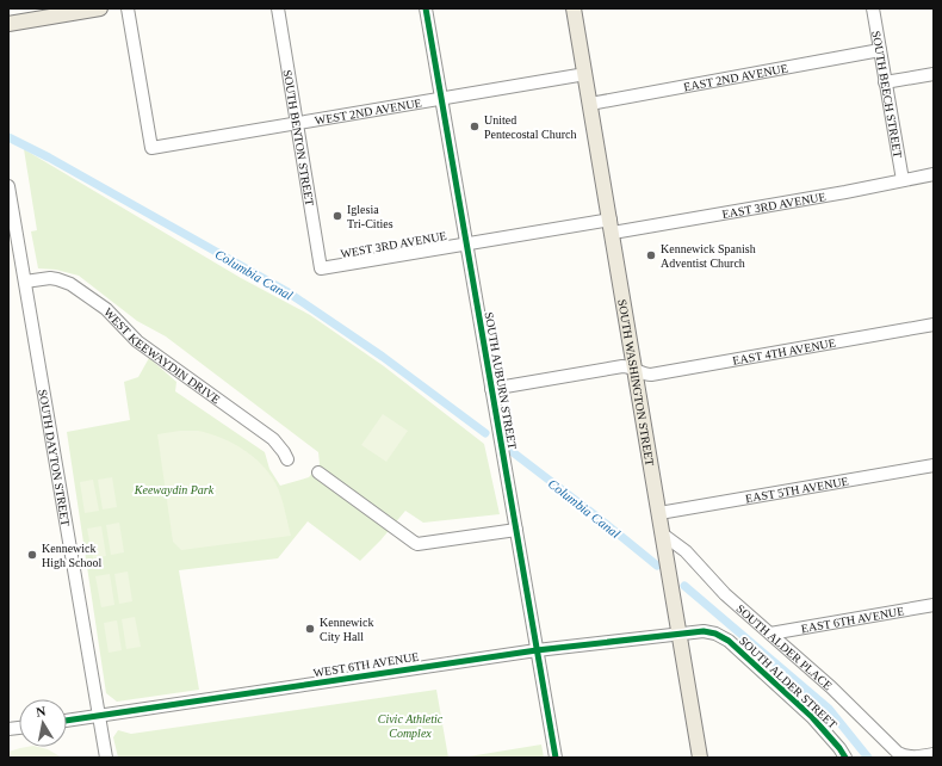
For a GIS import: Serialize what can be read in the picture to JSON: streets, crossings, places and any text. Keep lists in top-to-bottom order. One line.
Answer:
{"streets":{"main road":["SOUTH WASHINGTON STREET"],"street":["EAST 2ND AVENUE","SOUTH BEECH STREET","WEST 2ND AVENUE","SOUTH BENTON STREET","EAST 3RD AVENUE","WEST 3RD AVENUE","EAST 4TH AVENUE","WEST KEEWAYDIN DRIVE","SOUTH AUBURN STREET","SOUTH DAYTON STREET","EAST 5TH AVENUE","EAST 6TH AVENUE","SOUTH ALDER PLACE","WEST 6TH AVENUE","SOUTH ALDER STREET"]},"crossings":[["EAST 2ND AVENUE","SOUTH BEECH STREET"],["EAST 2ND AVENUE","SOUTH WASHINGTON STREET"],["SOUTH BEECH STREET","EAST 3RD AVENUE"],["WEST 2ND AVENUE","SOUTH BENTON STREET"],["WEST 2ND AVENUE","SOUTH AUBURN STREET"],["WEST 2ND AVENUE","SOUTH WASHINGTON STREET"],["SOUTH BENTON STREET","WEST 3RD AVENUE"],["EAST 3RD AVENUE","WEST 3RD AVENUE"],["EAST 3RD AVENUE","SOUTH WASHINGTON STREET"],["WEST 3RD AVENUE","SOUTH AUBURN STREET"],["WEST 3RD AVENUE","SOUTH WASHINGTON STREET"],["EAST 4TH AVENUE","SOUTH AUBURN STREET"],["EAST 4TH AVENUE","SOUTH WASHINGTON STREET"],["WEST KEEWAYDIN DRIVE","SOUTH DAYTON STREET"],["SOUTH AUBURN STREET","WEST 6TH AVENUE"],["SOUTH WASHINGTON STREET","EAST 5TH AVENUE"],["SOUTH WASHINGTON STREET","SOUTH ALDER PLACE"],["SOUTH WASHINGTON STREET","WEST 6TH AVENUE"],["SOUTH WASHINGTON STREET","SOUTH ALDER STREET"],["SOUTH DAYTON STREET","WEST 6TH AVENUE"],["EAST 6TH AVENUE","SOUTH ALDER PLACE"],["WEST 6TH AVENUE","SOUTH ALDER STREET"]],"water":["Columbia Canal"],"parks":["Keewaydin Park","Civic Athletic Complex"],"places":["United Pentecostal Church","Iglesia Tri-Cities","Kennewick Spanish Adventist Church","Kennewick High School","Kennewick City Hall"],"north":"top"}
